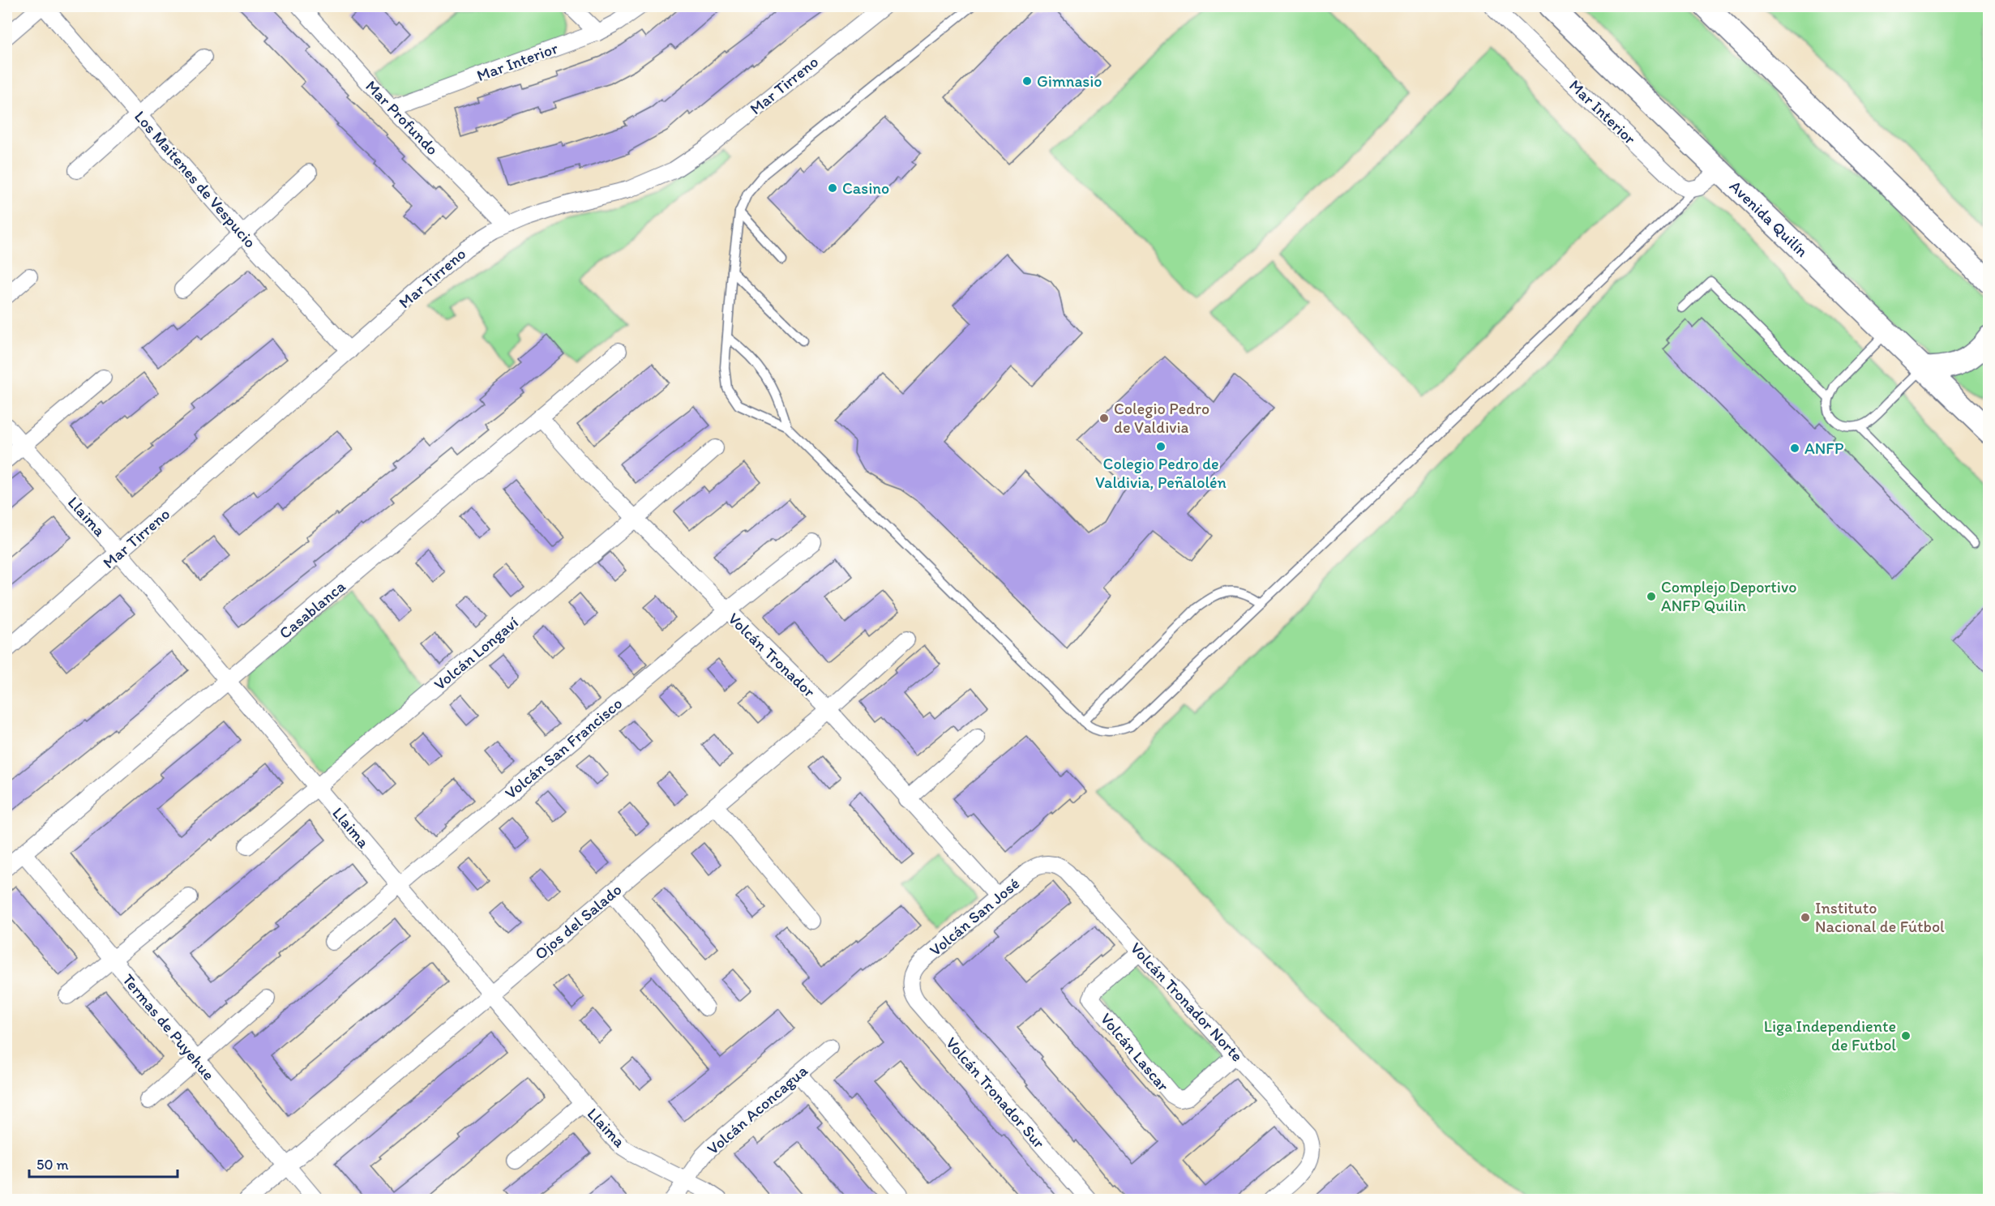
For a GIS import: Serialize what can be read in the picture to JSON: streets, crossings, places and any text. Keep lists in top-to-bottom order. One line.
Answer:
{"streets":{"main road":["Avenida Quilín"],"street":["Mar Interior","Mar Tirreno","Mar Profundo","Los Maitenes de Vespucio","Llaima","Casablanca","Volcán Longaví","Volcán Tronador","Volcán San Francisco","Volcán San José","Ojos del Salado","Volcán Tronador Norte","Termas de Puyehue","Volcán Lascar","Volcán Tronador Sur","Volcán Aconcagua"]},"crossings":[["Mar Interior","Mar Profundo"],["Mar Tirreno","Mar Profundo"],["Mar Tirreno","Los Maitenes de Vespucio"],["Mar Tirreno","Llaima"],["Llaima","Casablanca"],["Llaima","Volcán Longaví"],["Llaima","Volcán San Francisco"],["Llaima","Ojos del Salado"],["Llaima","Volcán Aconcagua"],["Casablanca","Volcán Tronador"],["Casablanca","Termas de Puyehue"],["Volcán Longaví","Volcán Tronador"],["Volcán Tronador","Volcán San Francisco"],["Volcán Tronador","Volcán San José"],["Volcán Tronador","Ojos del Salado"],["Volcán San José","Volcán Tronador Norte"],["Volcán San José","Volcán Tronador Sur"],["Ojos del Salado","Termas de Puyehue"],["Volcán Tronador Norte","Volcán Lascar"]],"places":["Gimnasio","Casino","Colegio Pedro de Valdivia","Colegio Pedro de Valdivia, Peñalolén","ANFP","Complejo Deportivo ANFP Quilin","Instituto Nacional de Fútbol","Liga Independiente de Futbol"],"scale_bar":"50 m"}
